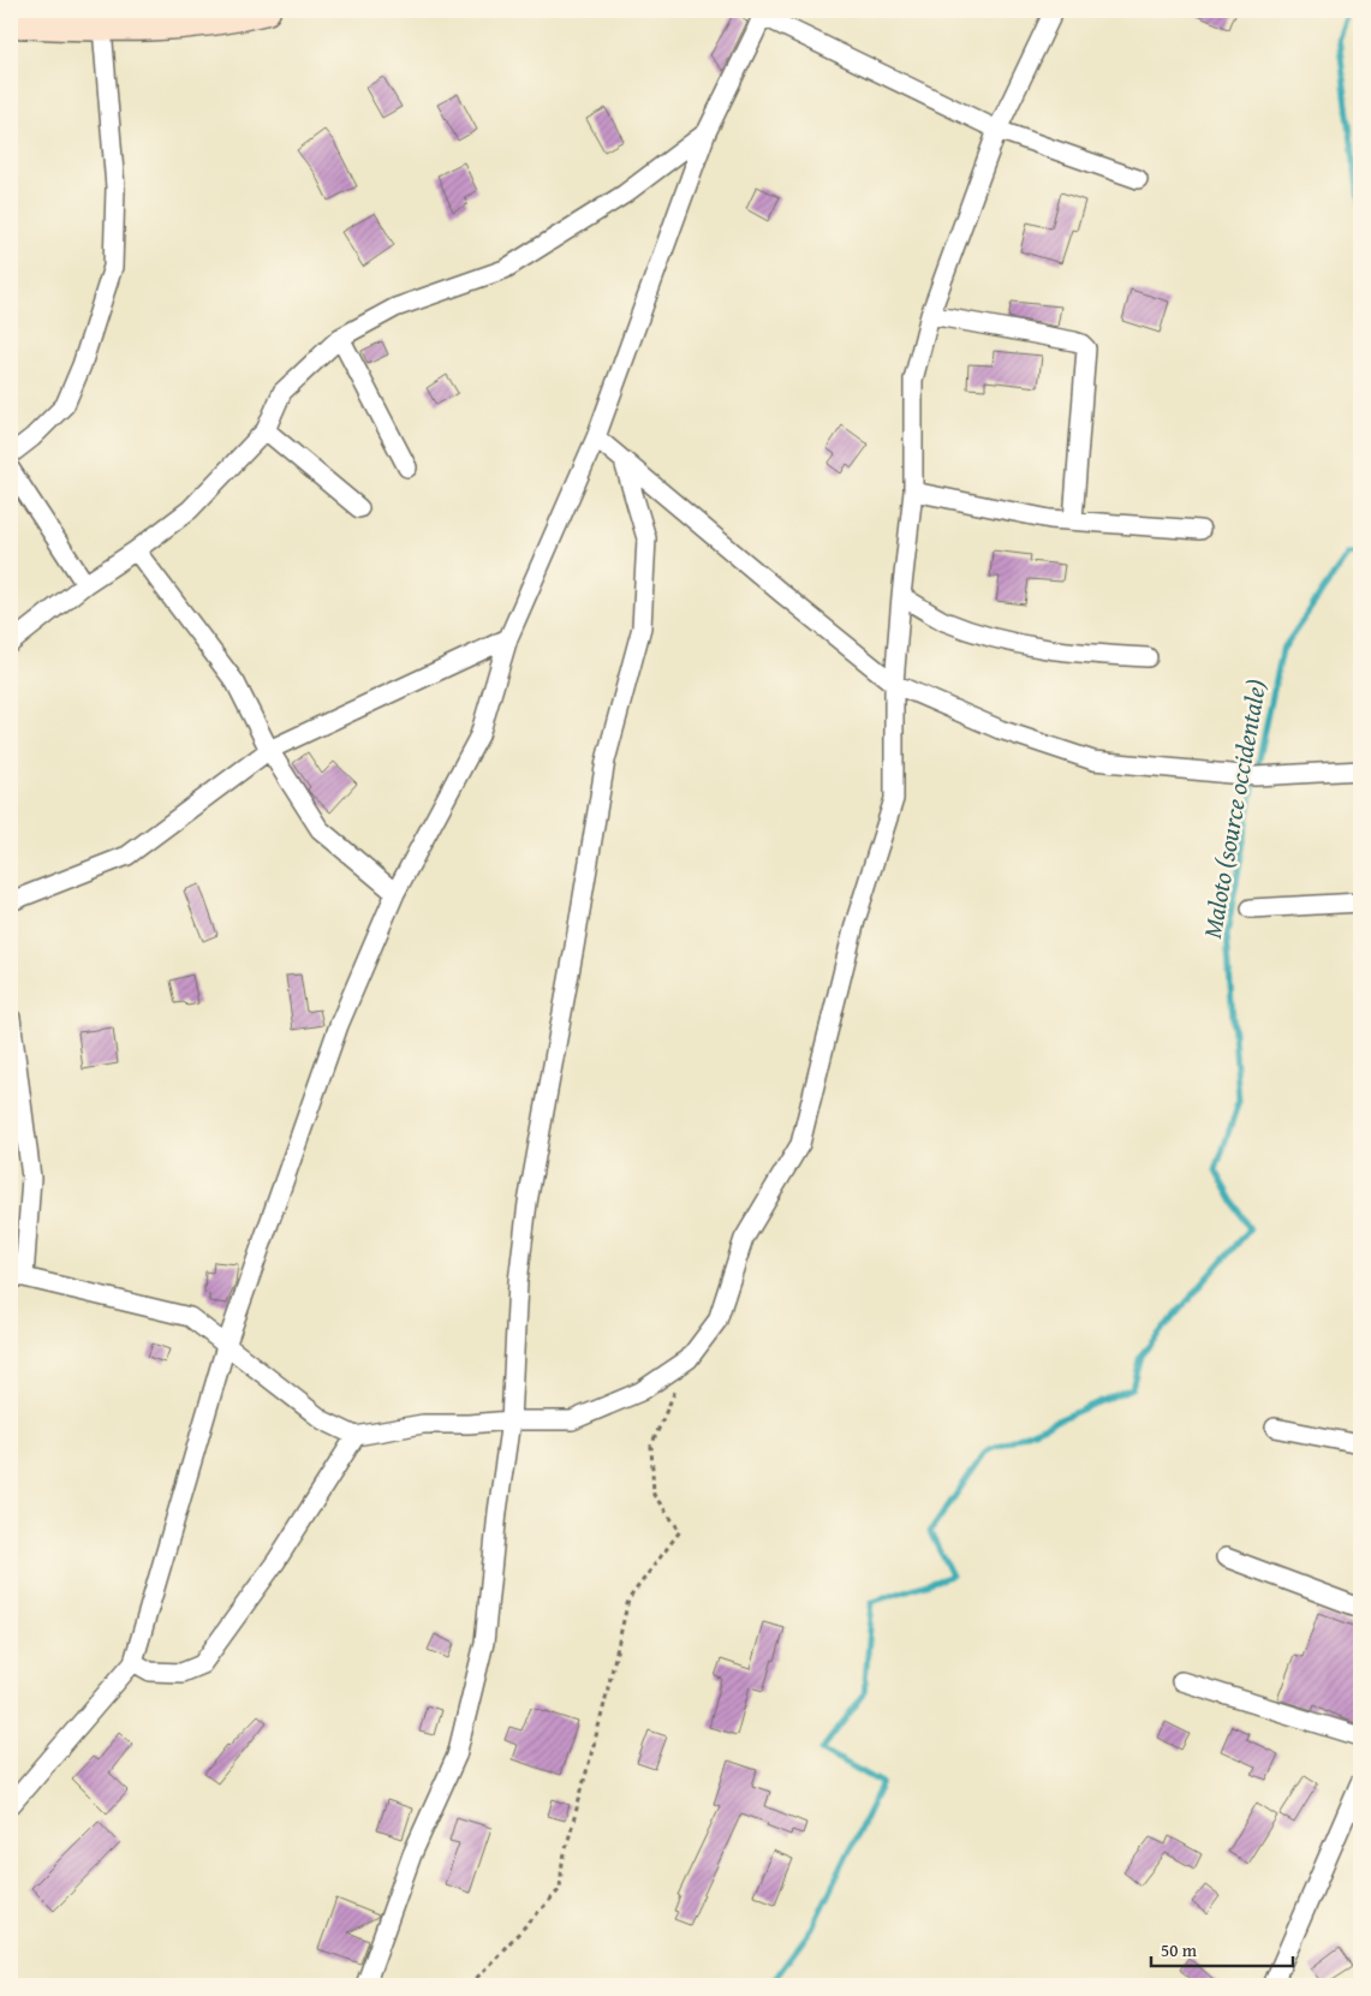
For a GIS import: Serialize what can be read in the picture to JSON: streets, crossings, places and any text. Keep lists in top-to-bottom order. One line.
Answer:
{"water":["Maloto (source occidentale)"],"scale_bar":"50 m"}
